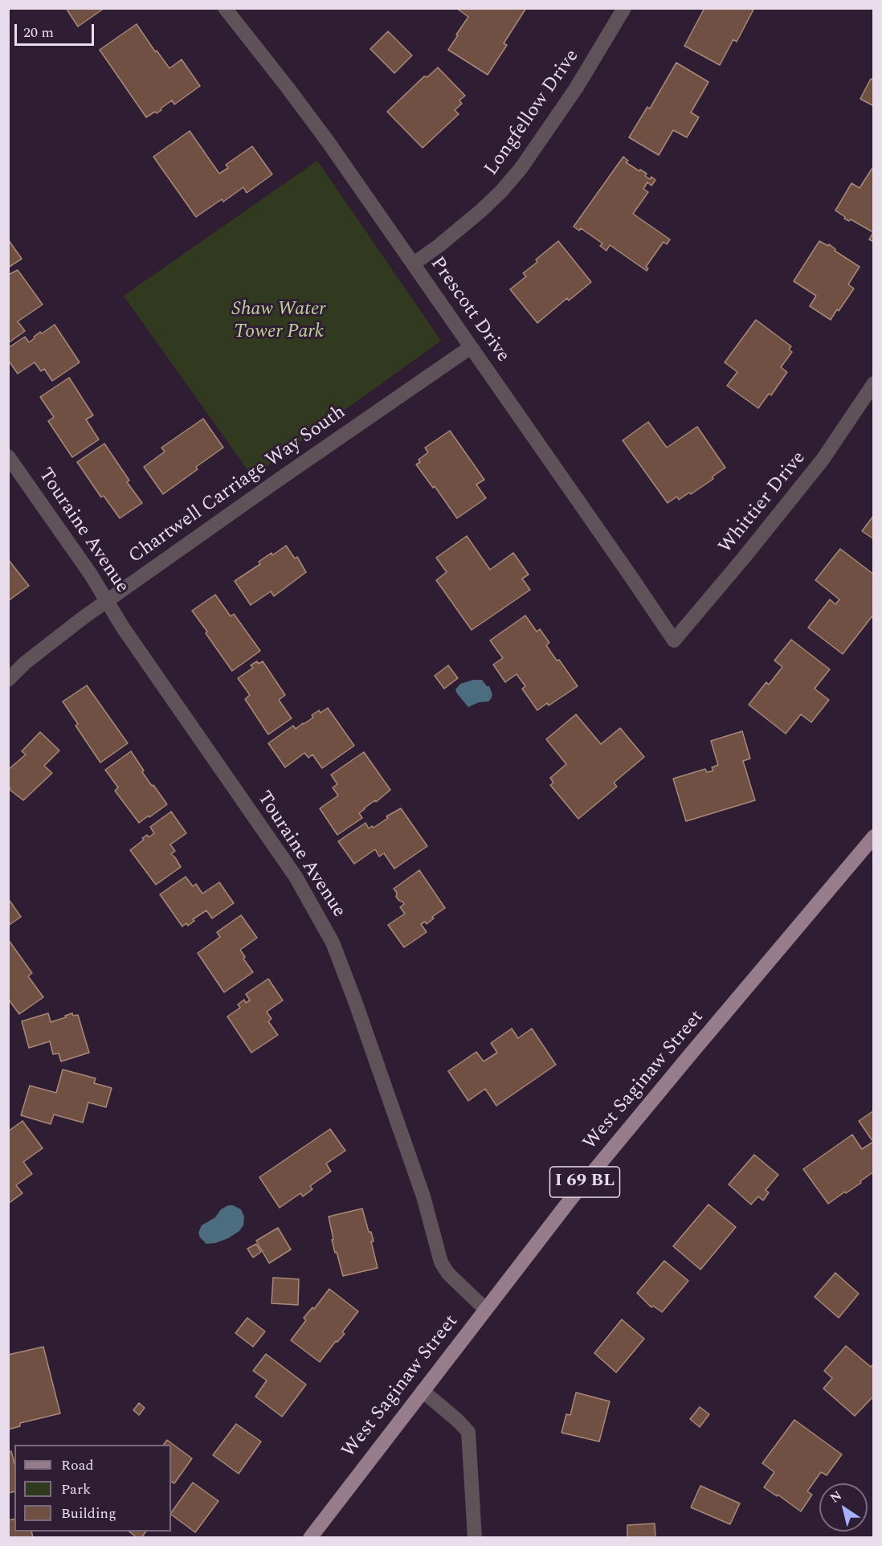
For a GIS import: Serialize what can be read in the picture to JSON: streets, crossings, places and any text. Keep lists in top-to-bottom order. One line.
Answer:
{"streets":{"main road":["West Saginaw Street","I 69 BL"],"street":["Longfellow Drive","Prescott Drive","Chartwell Carriage Way South","Whittier Drive","Touraine Avenue"]},"crossings":[["Longfellow Drive","Prescott Drive"],["Prescott Drive","Chartwell Carriage Way South"],["Prescott Drive","Whittier Drive"],["Chartwell Carriage Way South","Touraine Avenue"],["Touraine Avenue","West Saginaw Street"]],"parks":["Shaw Water Tower Park"],"legend":["Road","Park","Building"],"scale_bar":"20 m","north":"top left"}
